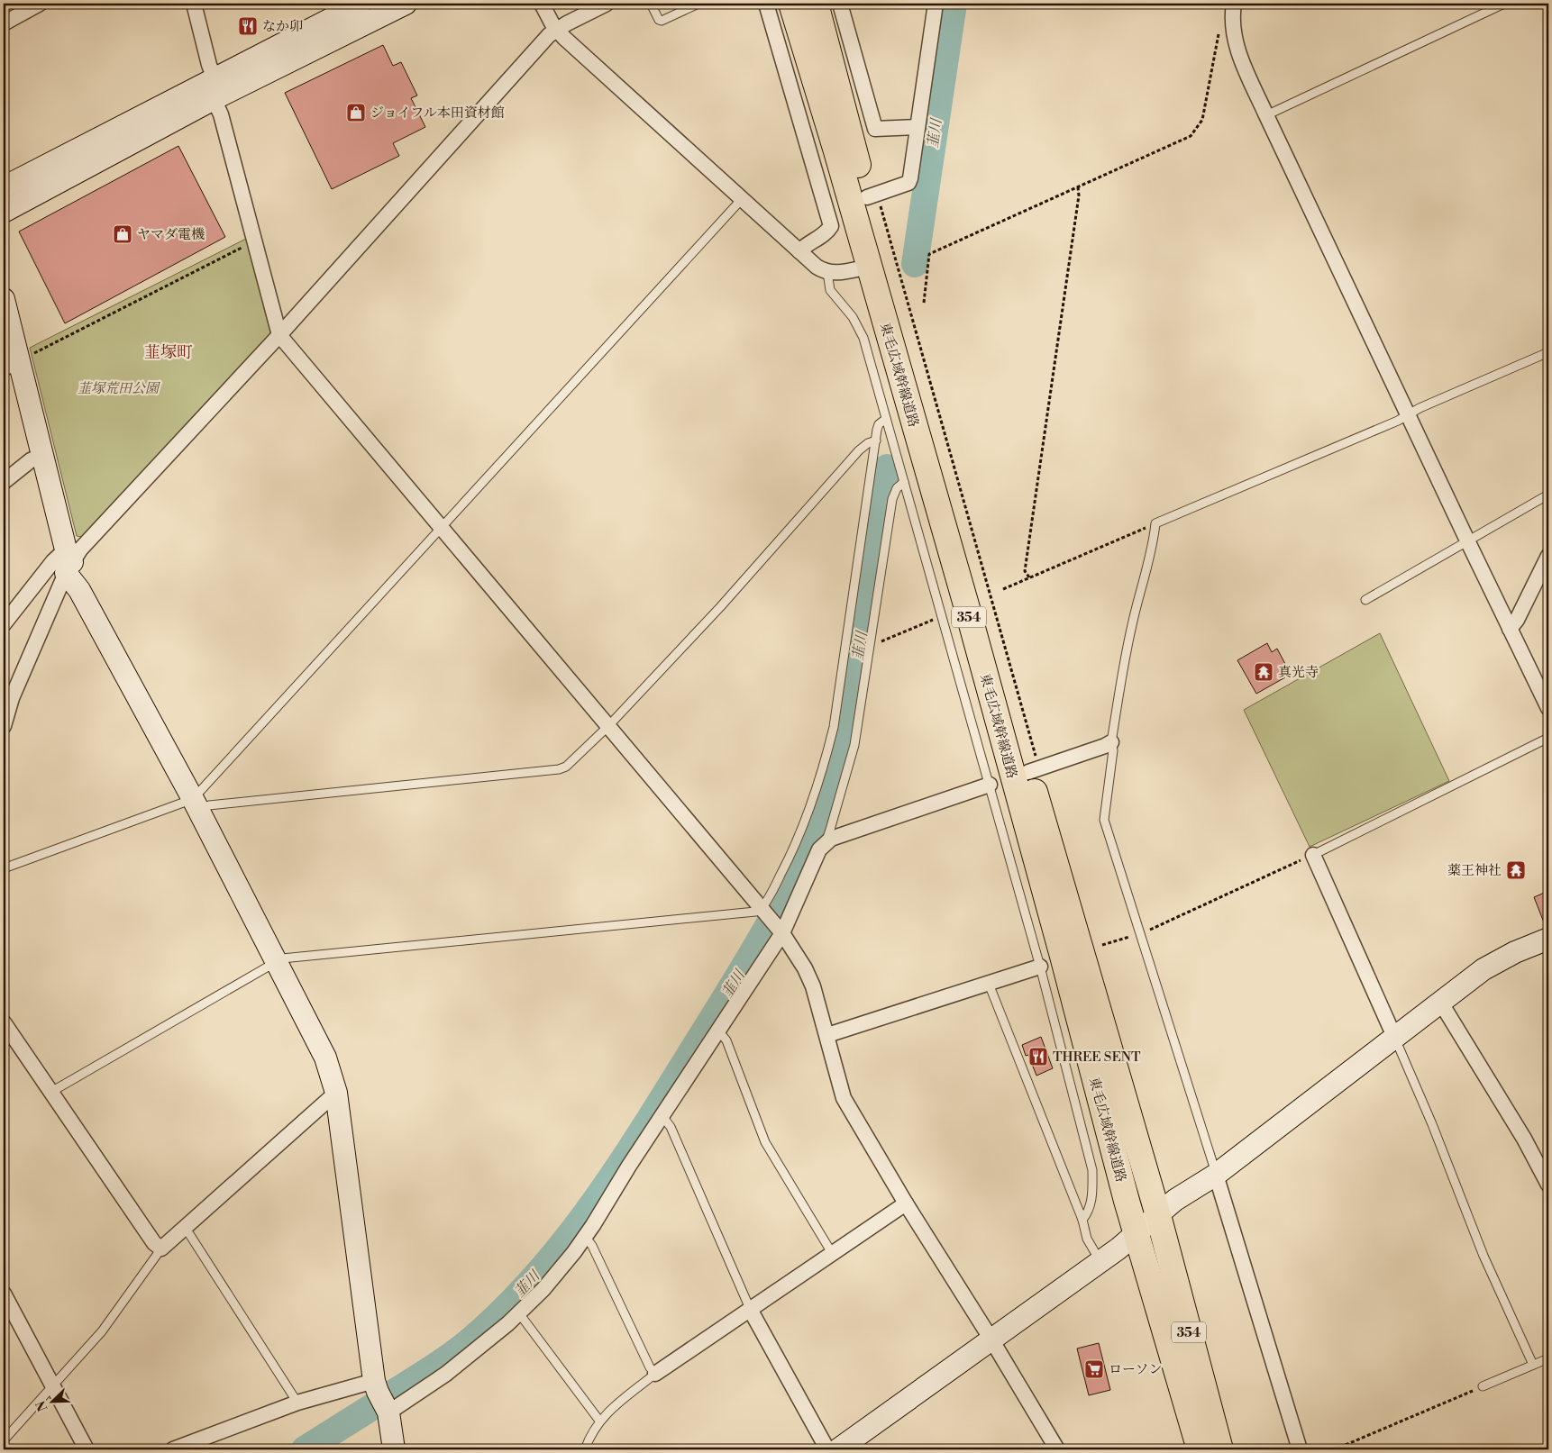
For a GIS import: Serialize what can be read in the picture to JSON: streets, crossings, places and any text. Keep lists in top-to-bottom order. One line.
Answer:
{"streets":{"highway":["東毛広域幹線道路","354"]},"districts":["韮塚町"],"water":["韮川"],"parks":["韮塚荒田公園"],"places":{"restaurant":["なか卯","THREE SENT"],"shop":["ジョイフル本田資材館","ヤマダ電機"],"temple":["真光寺","薬王神社"],"supermarket":["ローソン"]},"north":"bottom left"}
